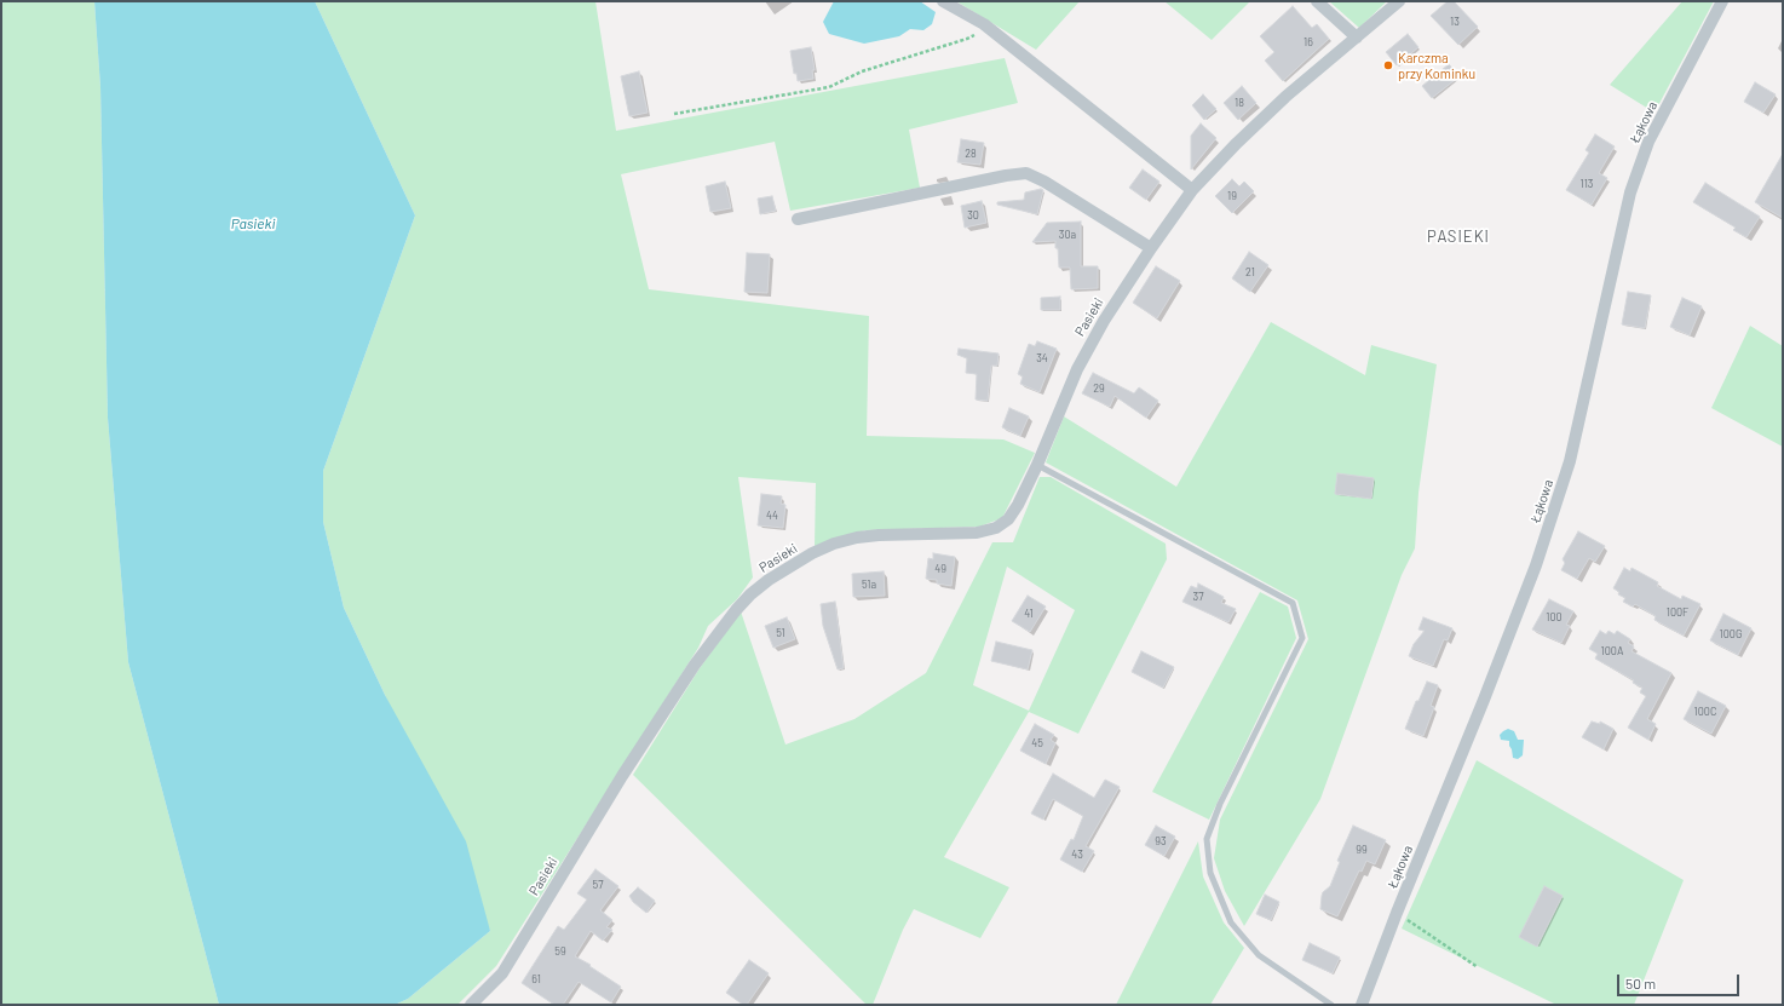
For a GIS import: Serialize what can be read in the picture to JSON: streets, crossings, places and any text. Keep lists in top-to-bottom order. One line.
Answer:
{"streets":{"street":["Łąkowa","Pasieki"]},"districts":["PASIEKI"],"water":["Pasieki"],"places":["Karczma przy Kominku"],"house_numbers":["13","16","18","28","113","19","30","30a","21","34","29","44","49","51a","37","100F","41","100","51","100G","100A","100C","45","93","99","43","57","59","61"],"scale_bar":"50 m"}
